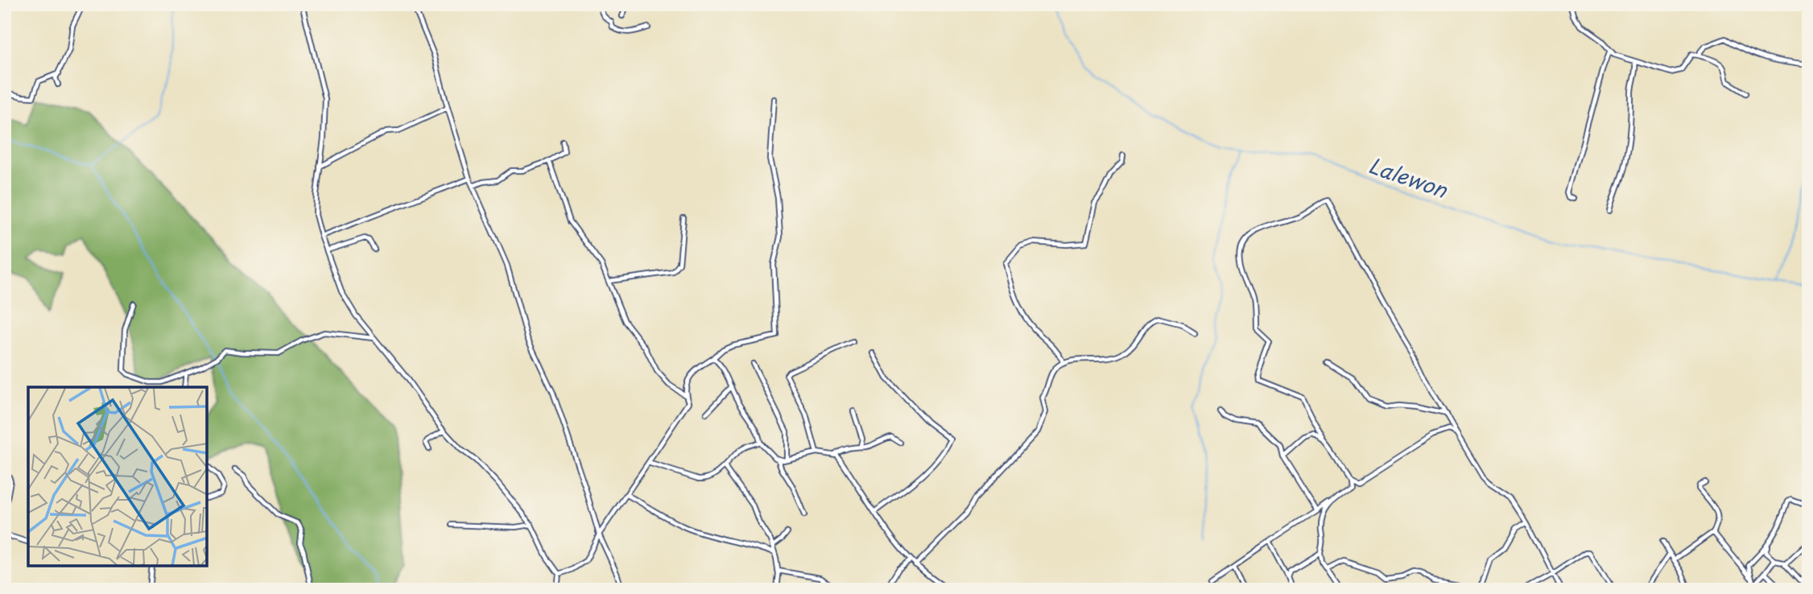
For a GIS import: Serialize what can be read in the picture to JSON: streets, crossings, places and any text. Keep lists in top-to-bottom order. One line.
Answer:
{"water":["Lalewon"]}
